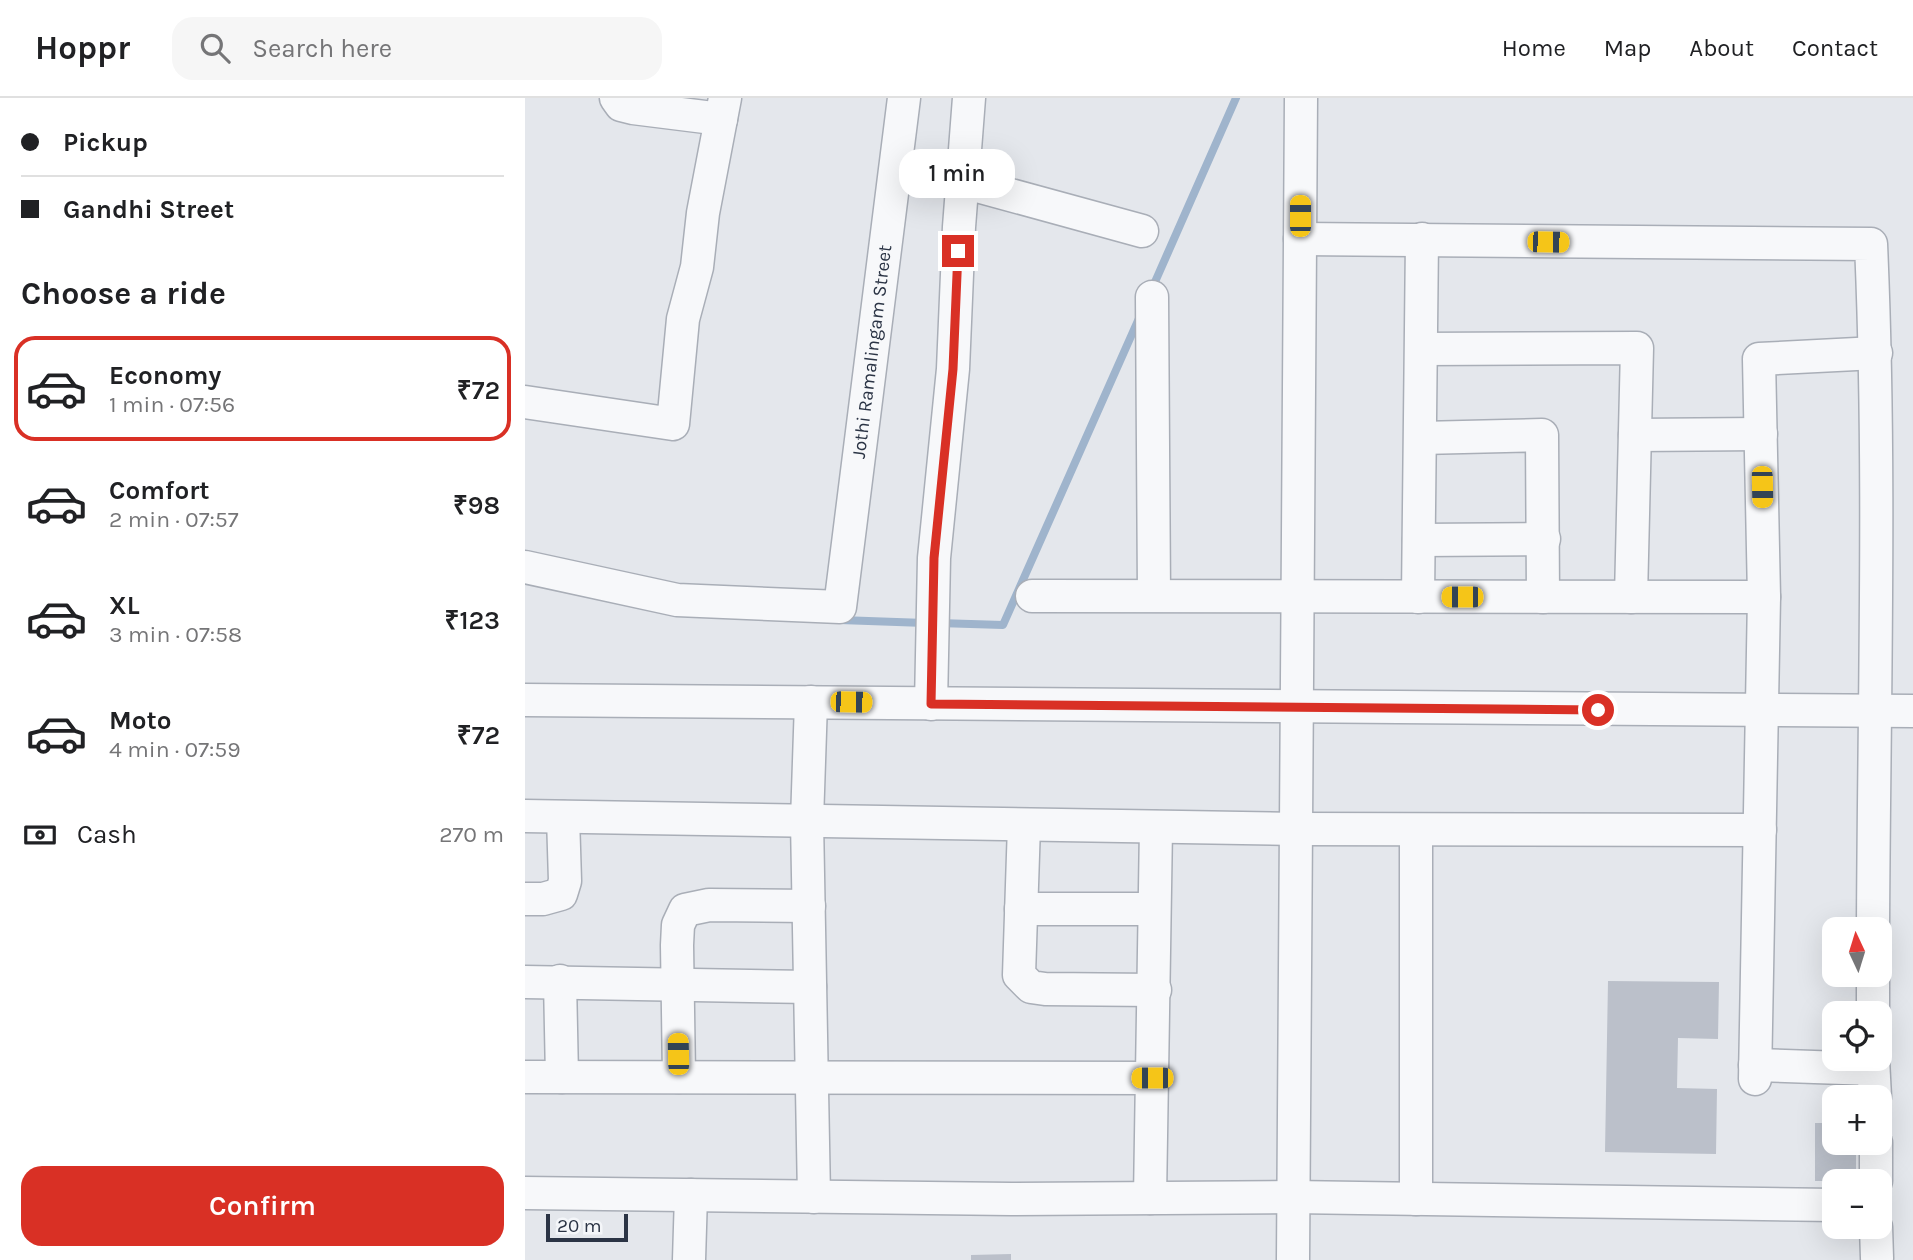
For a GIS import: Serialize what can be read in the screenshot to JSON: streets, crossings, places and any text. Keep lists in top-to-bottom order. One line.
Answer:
{"streets":{"street":["Jothi Ramalingam Street"]},"scale_bar":"20 m","north":"top","page":{"header":"Hoppr","search":"Search here","nav":["Home","Map","About","Contact"],"banner":["Pickup","Gandhi Street"],"bubble":"1 min","heading":"Choose a ride","list":[{"name":"Economy","note":"1 min · 07:56","value":"₹72"},{"name":"Comfort","note":"2 min · 07:57","value":"₹98"},{"name":"XL","note":"3 min · 07:58","value":"₹123"},{"name":"Moto","note":"4 min · 07:59","value":"₹72"}],"pay":["Cash","270 m"],"map_buttons":["+","−"],"buttons":"Confirm","scale":"20 m"}}
